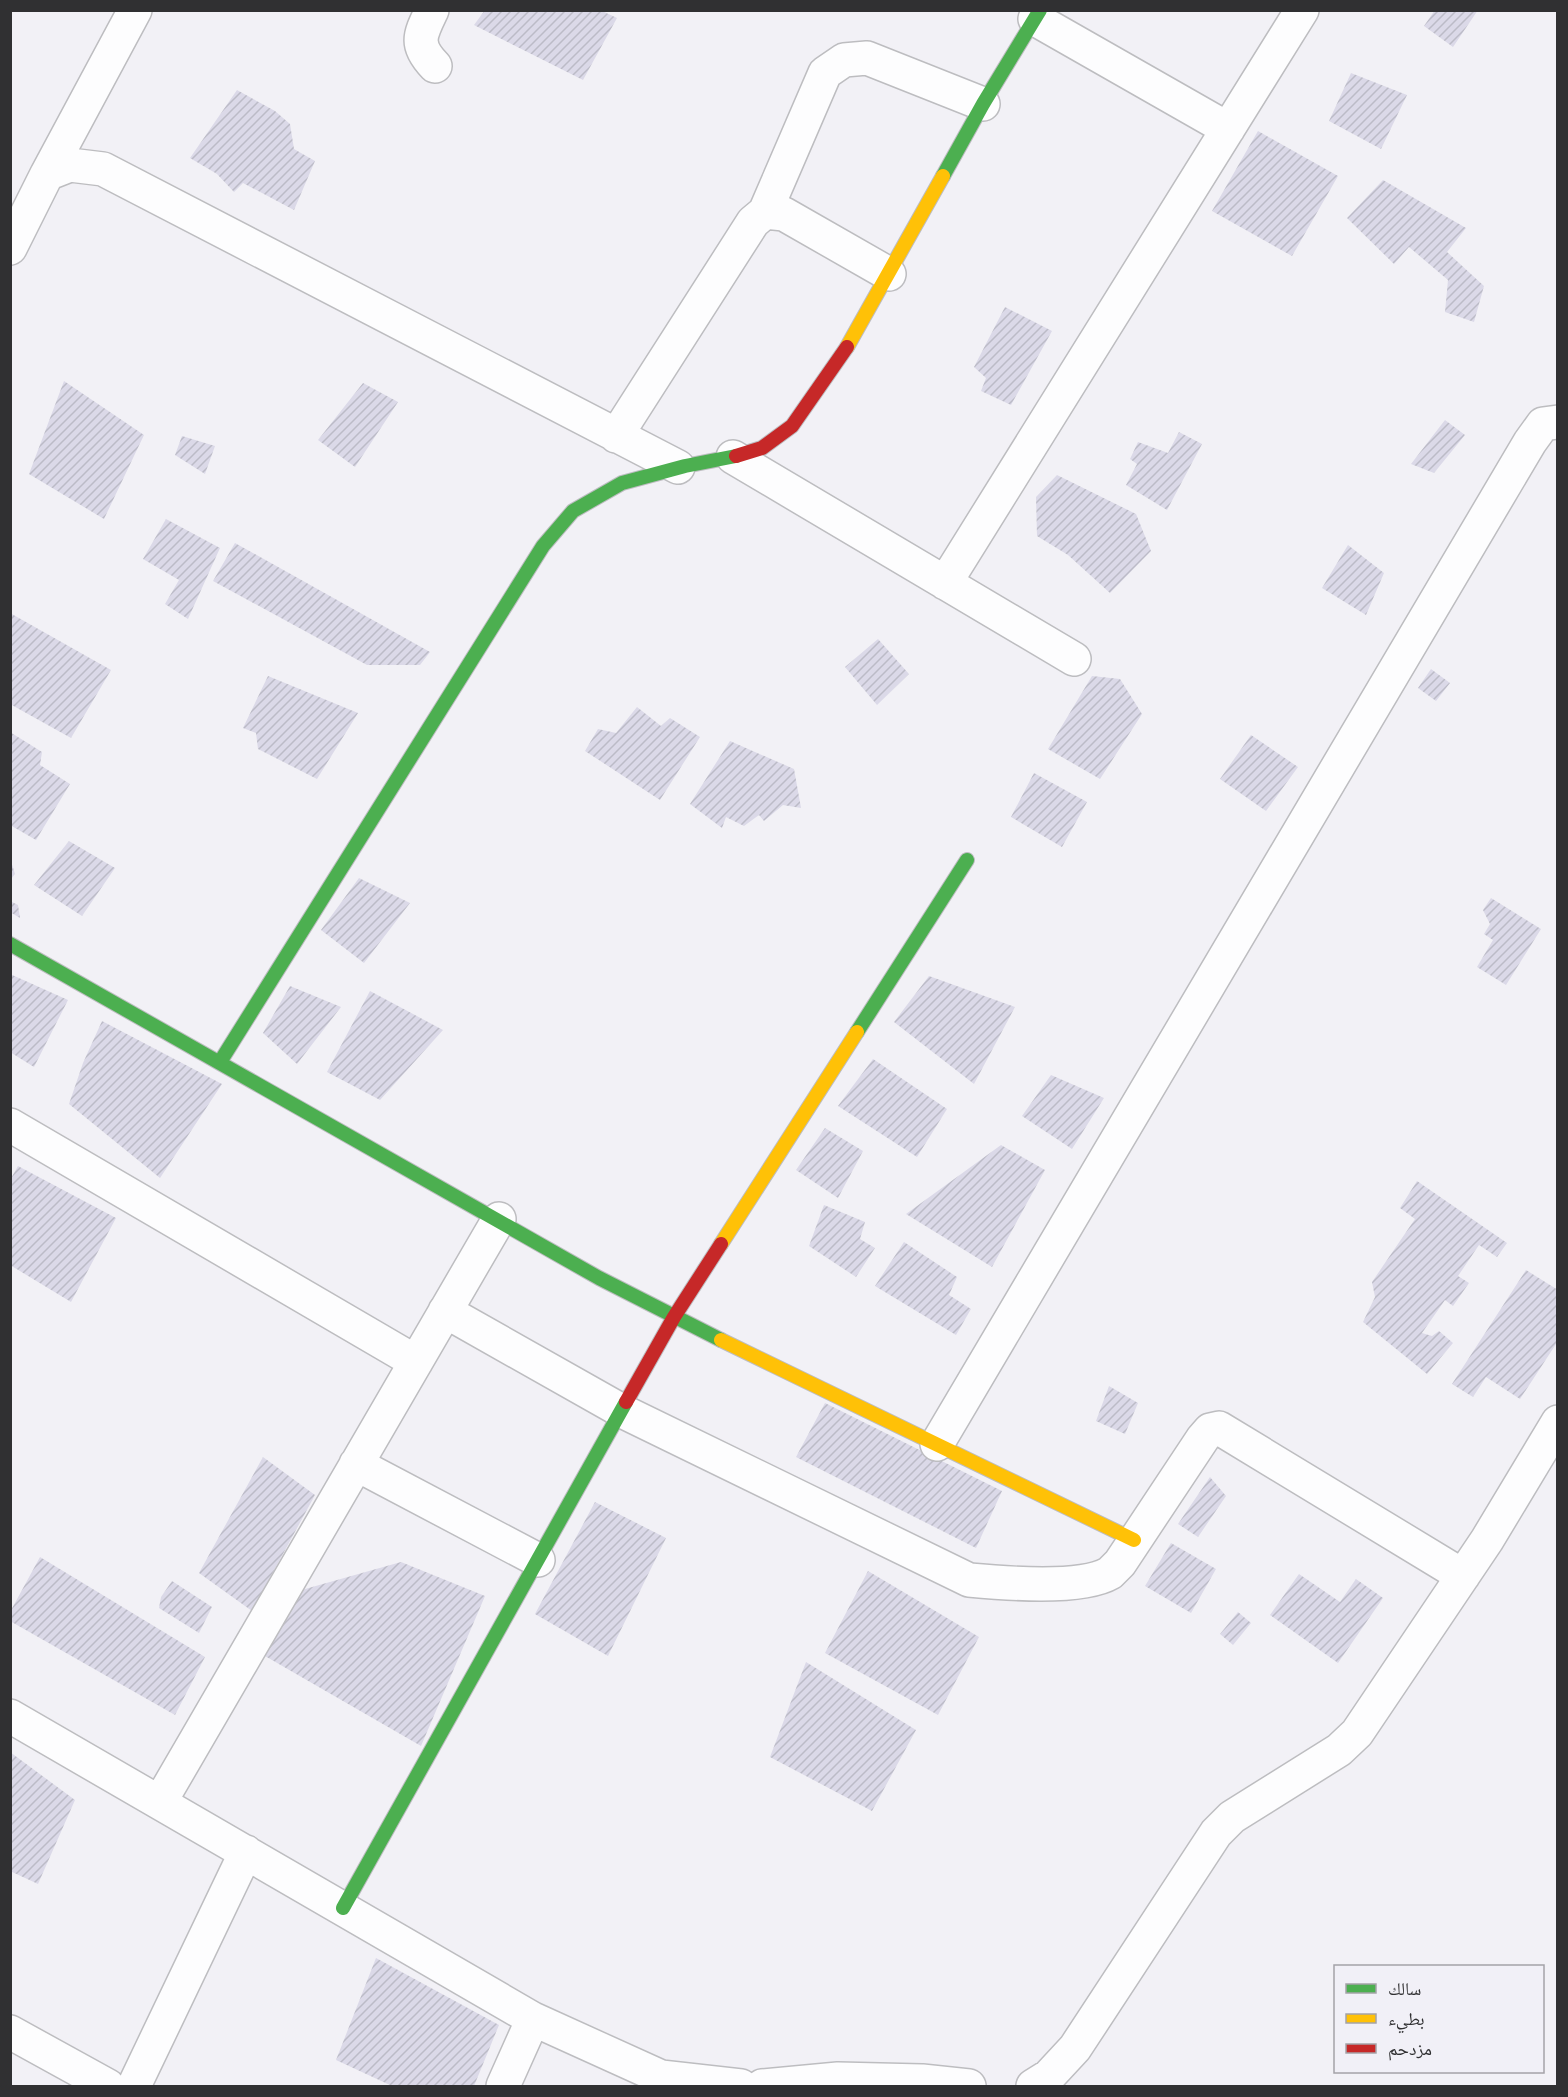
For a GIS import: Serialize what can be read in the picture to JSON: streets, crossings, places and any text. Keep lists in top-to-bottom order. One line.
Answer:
{"legend":["سالك","بطيء","مزدحم"]}
